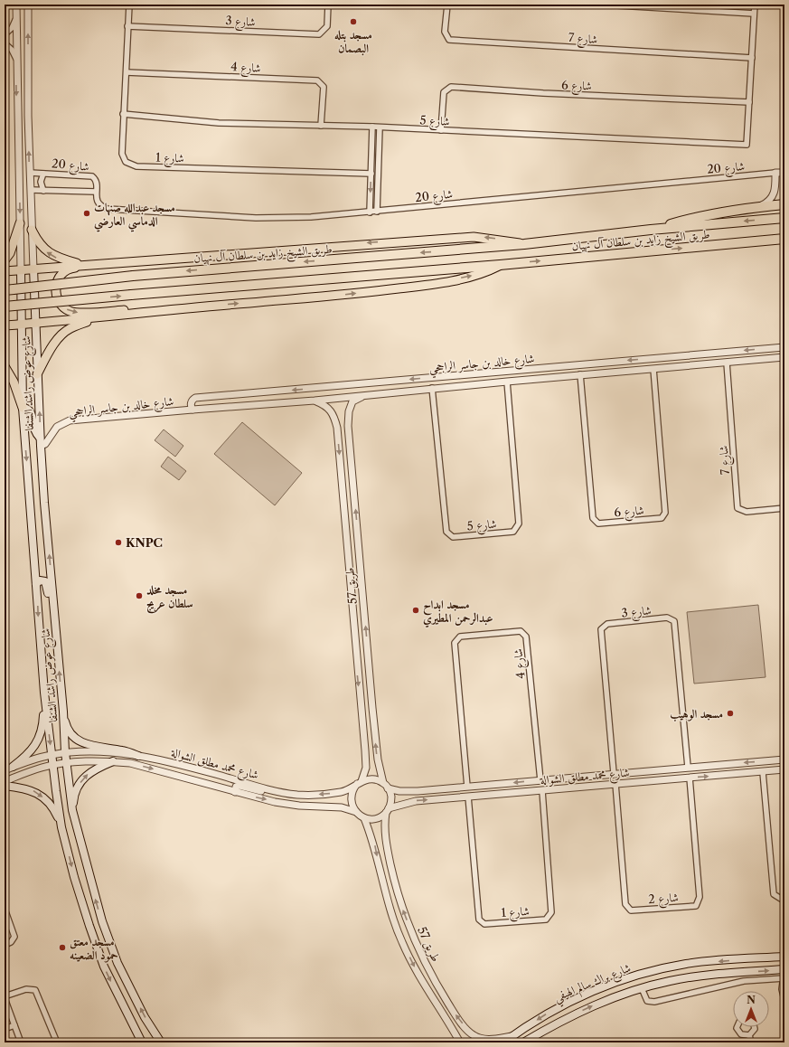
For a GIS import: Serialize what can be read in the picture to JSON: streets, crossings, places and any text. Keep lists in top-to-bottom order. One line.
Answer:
{"streets":{"highway":["طريق الشيخ زايد بن سلطان آل نهيان"],"main road":["شارع عوض راشد الشنفا","شارع براك سالم الهيفي"],"street":["شارع 3","شارع 7","شارع 4","شارع 6","شارع 5","شارع 1","شارع 20","شارع خالد بن جاسر الراجحي","طريق 57","شارع محمد مطلق الشوالة","شارع 2"]},"crossings":[["شارع 3","شارع 1"],["شارع 3","شارع محمد مطلق الشوالة"],["شارع 7","شارع خالد بن جاسر الراجحي"],["شارع 4","شارع 5"],["شارع 4","شارع 1"],["شارع 4","شارع محمد مطلق الشوالة"],["شارع 6","شارع 5"],["شارع 6","شارع خالد بن جاسر الراجحي"],["شارع 5","شارع 1"],["شارع 5","شارع خالد بن جاسر الراجحي"],["شارع 1","شارع محمد مطلق الشوالة"],["طريق الشيخ زايد بن سلطان آل نهيان","شارع عوض راشد الشنفا"],["شارع خالد بن جاسر الراجحي","شارع عوض راشد الشنفا"],["شارع خالد بن جاسر الراجحي","طريق 57"],["شارع عوض راشد الشنفا","شارع محمد مطلق الشوالة"],["طريق 57","شارع محمد مطلق الشوالة"],["طريق 57","شارع براك سالم الهيفي"],["شارع محمد مطلق الشوالة","شارع 2"]],"places":["مسجد بتله البصمان","مسجد عبدالله صنهات الدماسي العارضي","KNPC","مسجد مخلد سلطان عريج","مسجد ابداح عبدالرحمن المطيري","مسجد الوهيب","مسجد معتق حمود الضعينه"],"north":"top"}
